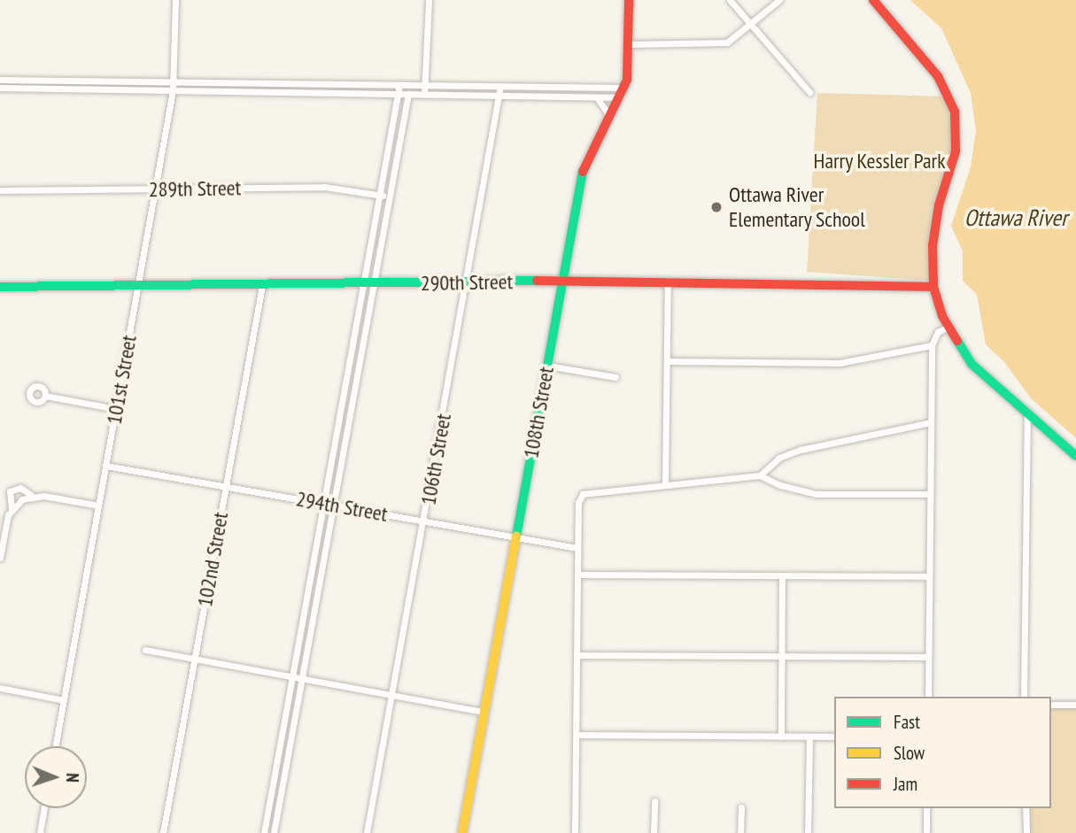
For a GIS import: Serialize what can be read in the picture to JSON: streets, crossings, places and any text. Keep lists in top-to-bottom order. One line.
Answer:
{"streets":{"street":["289th Street","290th Street","101st Street","108th Street","106th Street","294th Street","102nd Street"]},"crossings":[["289th Street","101st Street"],["290th Street","101st Street"],["290th Street","108th Street"],["290th Street","106th Street"],["290th Street","102nd Street"],["101st Street","294th Street"],["108th Street","294th Street"],["106th Street","294th Street"],["294th Street","102nd Street"]],"water":["Ottawa River"],"parks":["Harry Kessler Park"],"places":["Ottawa River Elementary School"],"legend":["Fast","Slow","Jam"],"north":"right"}
